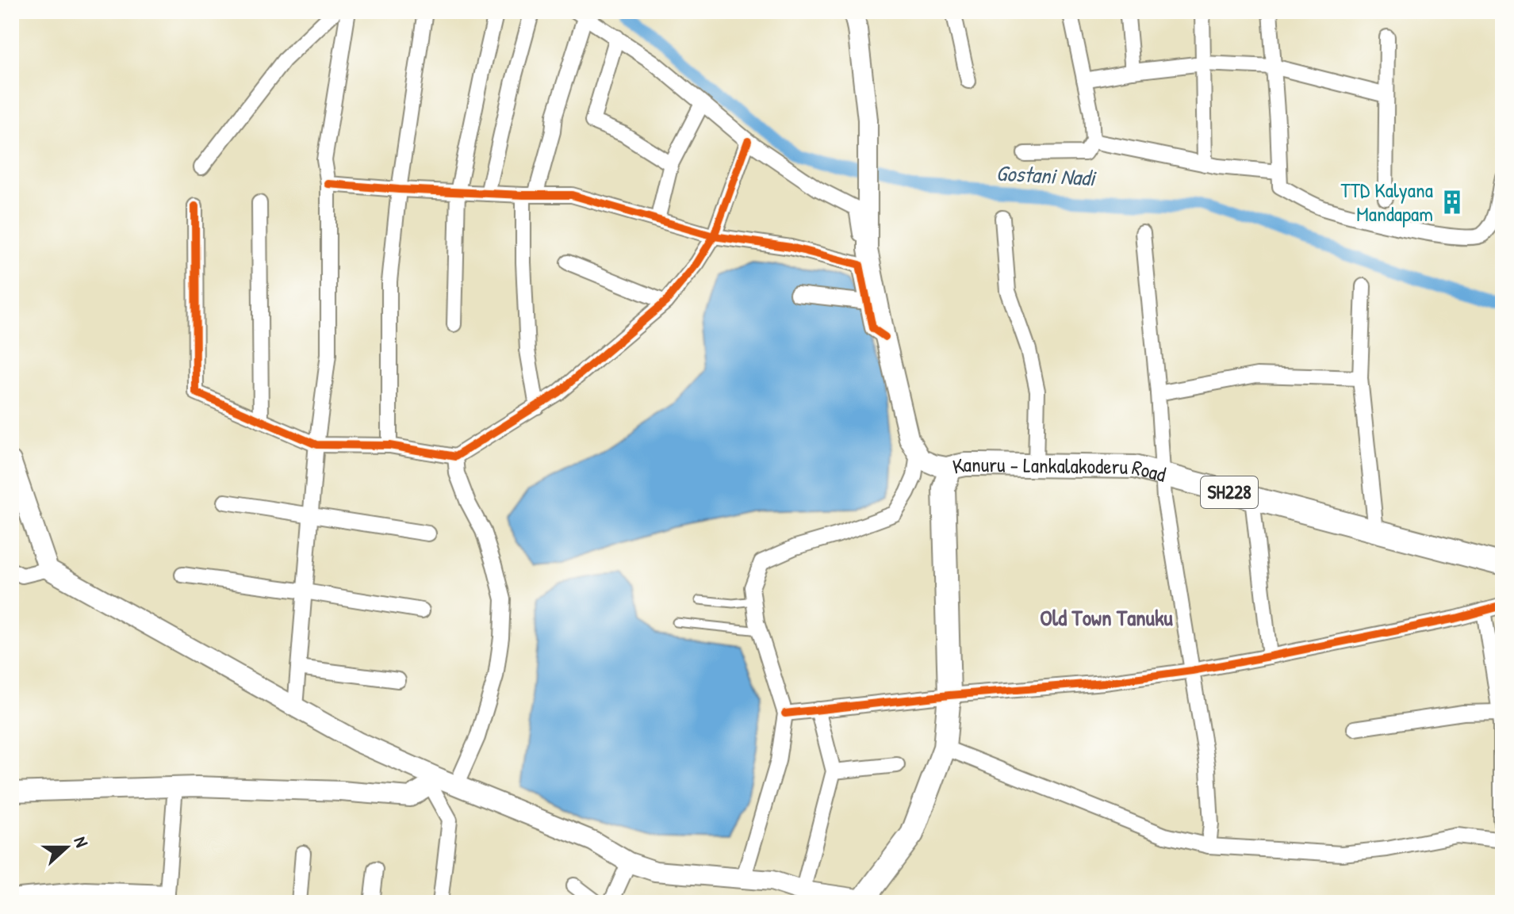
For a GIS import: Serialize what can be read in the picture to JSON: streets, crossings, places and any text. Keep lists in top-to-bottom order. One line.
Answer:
{"streets":{"main road":["Kanuru - Lankalakoderu Road","SH228"]},"districts":["Old Town Tanuku"],"water":["Gostani Nadi"],"places":{"building":["TTD Kalyana Mandapam"]},"north":"right"}
